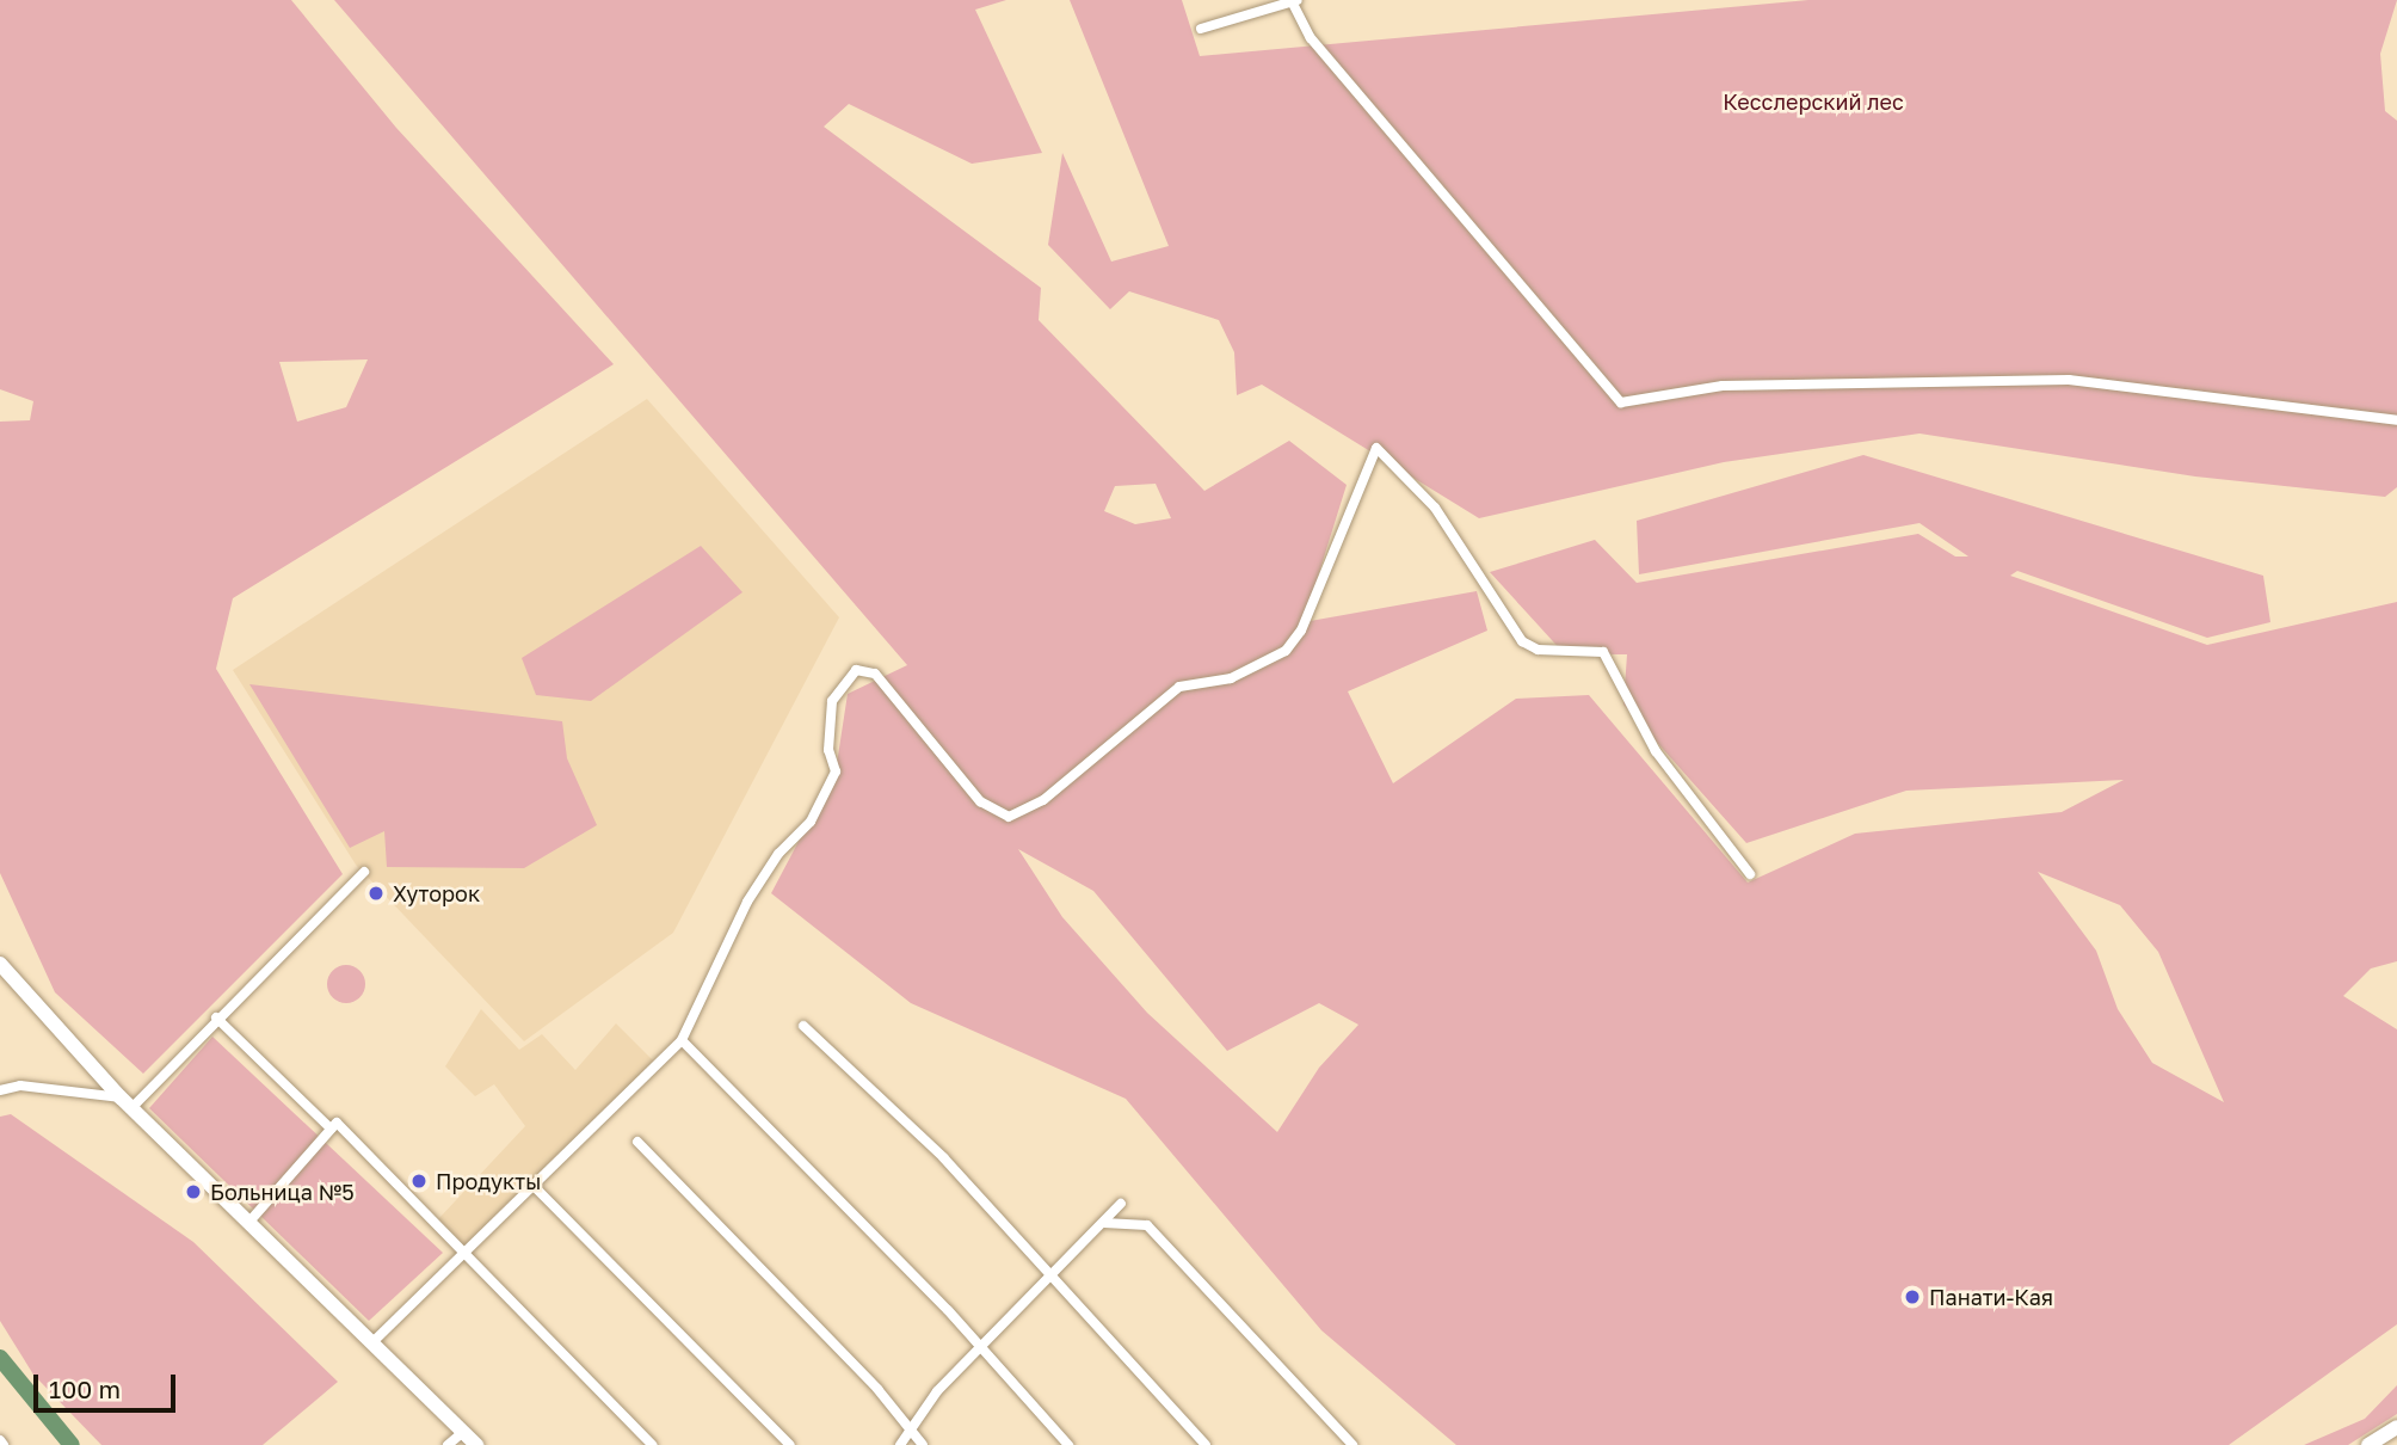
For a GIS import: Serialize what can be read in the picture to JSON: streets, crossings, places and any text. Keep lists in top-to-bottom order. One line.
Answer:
{"parks":["Кесслерский лес"],"places":["Хуторок","Продукты","Больница №5","Панати-Кая"],"scale_bar":"100 m"}
